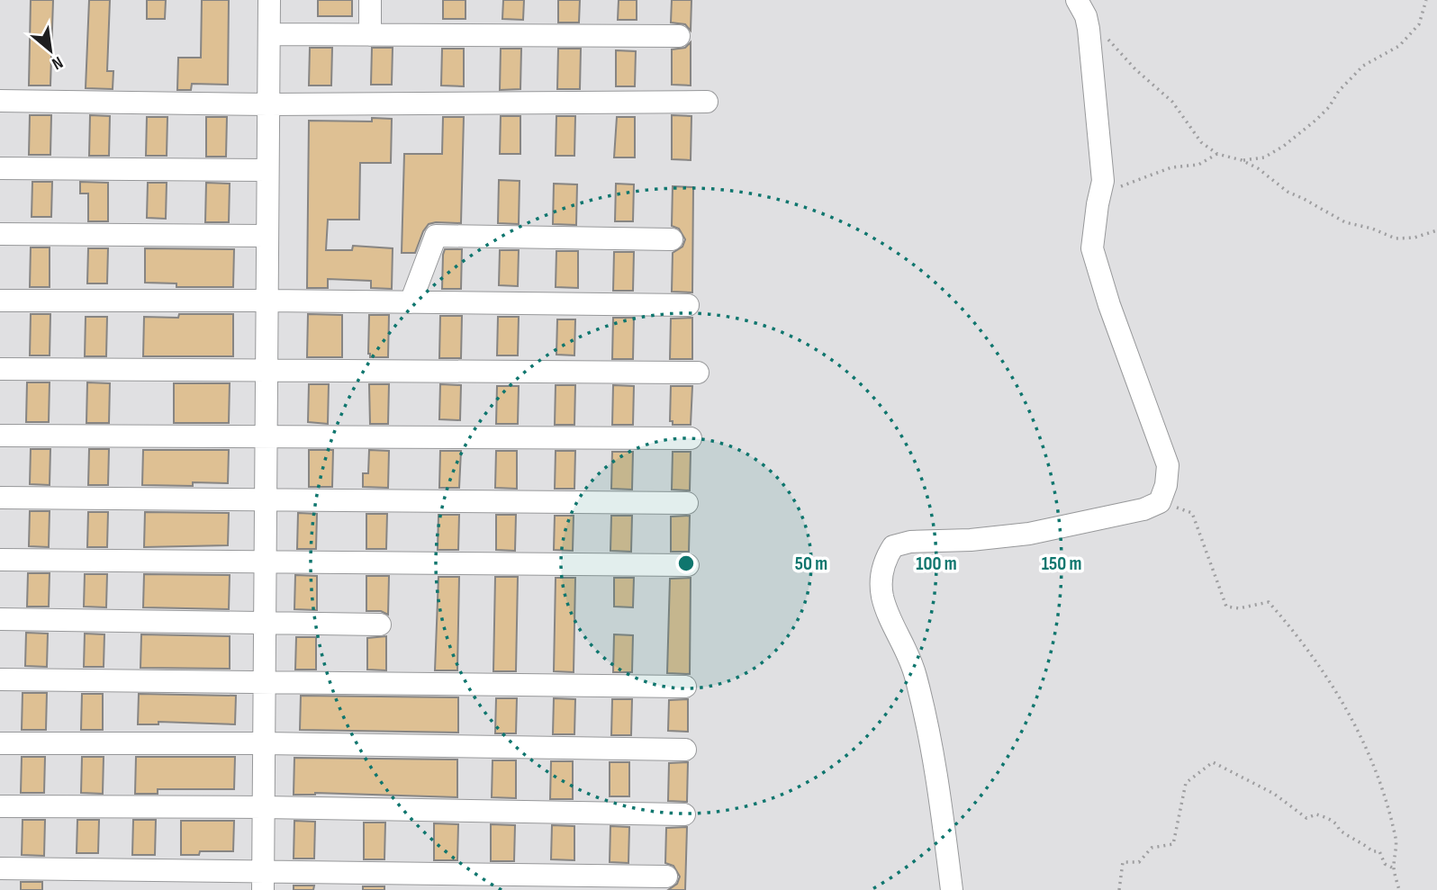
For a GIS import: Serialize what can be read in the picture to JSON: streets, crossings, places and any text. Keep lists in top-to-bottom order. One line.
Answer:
{"north":"bottom right","rings":["50 m","100 m","150 m"]}
